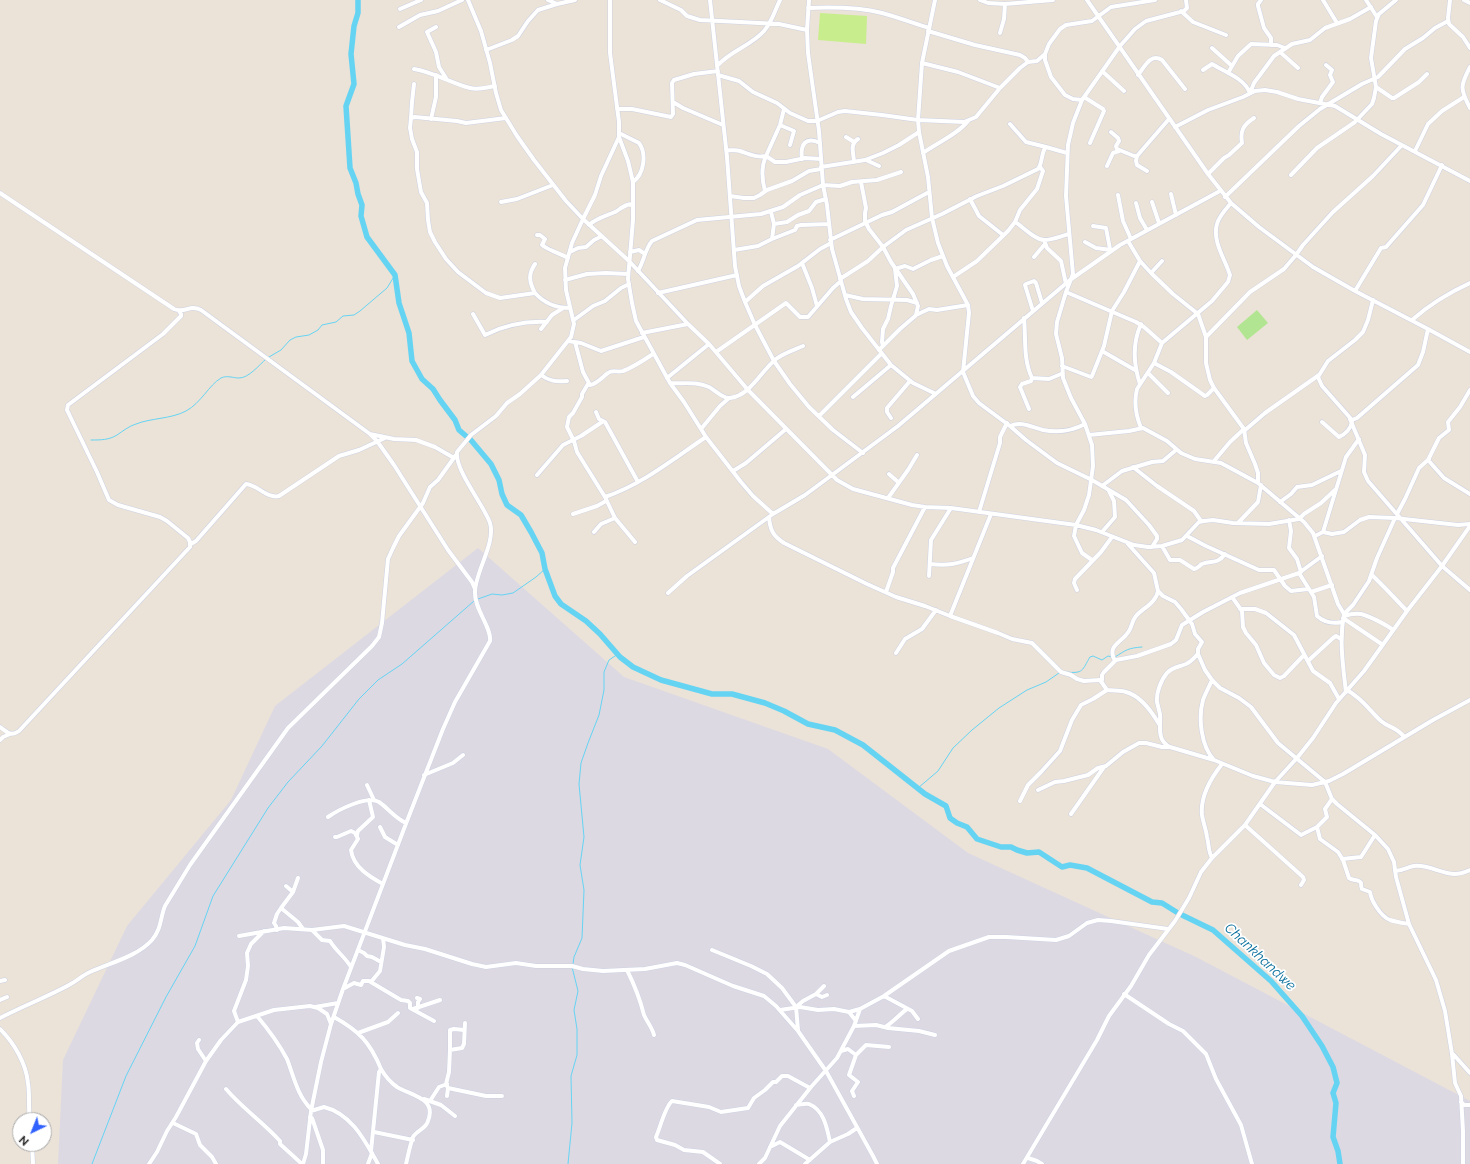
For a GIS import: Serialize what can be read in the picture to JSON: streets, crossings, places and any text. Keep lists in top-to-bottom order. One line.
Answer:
{"water":["Chankhandwe"],"north":"bottom left"}
